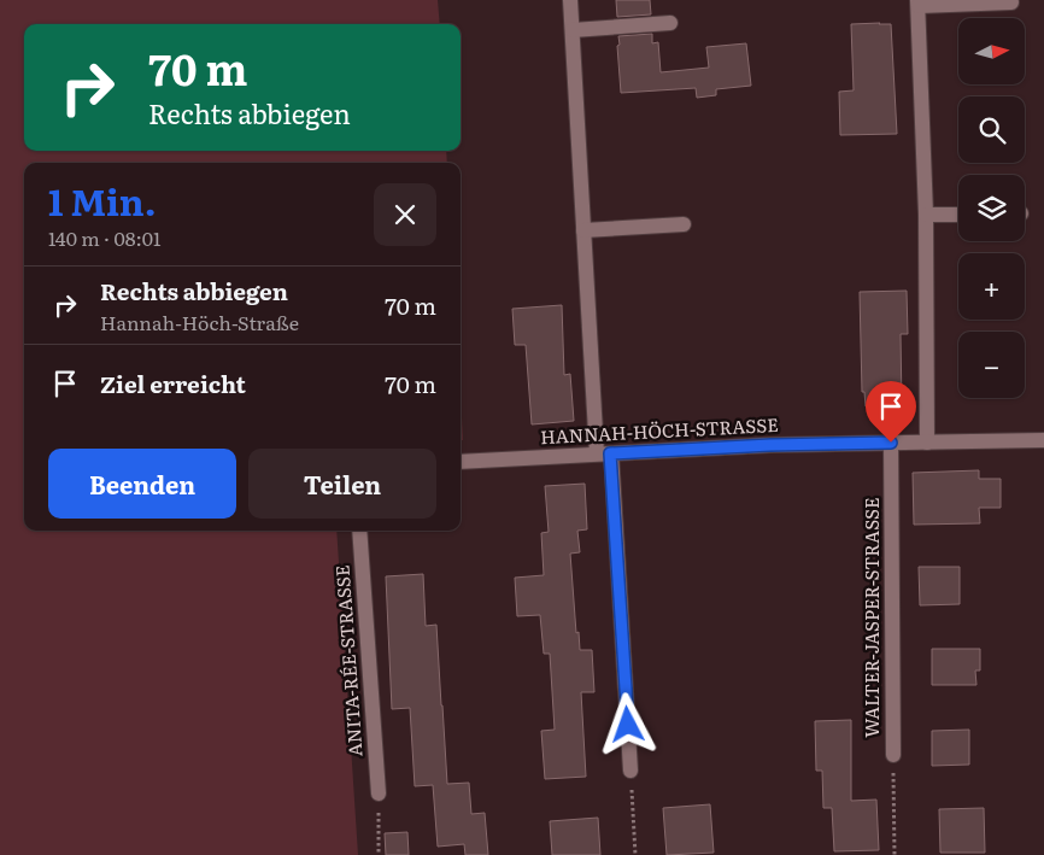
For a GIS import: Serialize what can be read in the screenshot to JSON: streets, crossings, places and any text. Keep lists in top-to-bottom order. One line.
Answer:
{"streets":{"street":["HANNAH-HÖCH-STRASSE","WALTER-JASPER-STRASSE","ANITA-RÉE-STRASSE"]},"crossings":[["HANNAH-HÖCH-STRASSE","WALTER-JASPER-STRASSE"]],"north":"right","page":{"map_buttons":["+","−"],"turn":["70 m","Rechts abbiegen"],"heading":["1 Min.","140 m · 08:01"],"list":[{"name":"Rechts abbiegen","note":"Hannah-Höch-Straße","value":"70 m"},{"name":"Ziel erreicht","value":"70 m"}],"buttons":["Beenden","Teilen"]}}
